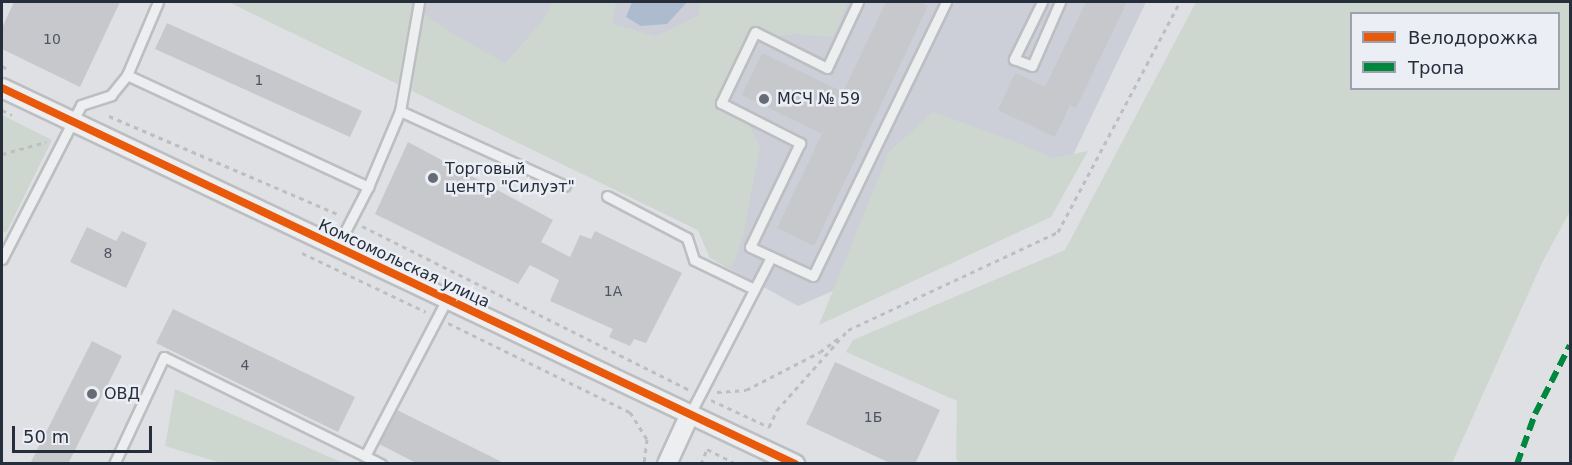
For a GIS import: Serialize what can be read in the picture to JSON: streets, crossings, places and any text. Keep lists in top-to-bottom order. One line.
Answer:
{"streets":{"street":["Комсомольская улица"]},"places":["МСЧ № 59","Торговый центр \"Силуэт\"","ОВД"],"house_numbers":["10","1","8","1А","4","1Б"],"legend":["Велодорожка","Тропа"],"scale_bar":"50 m"}
